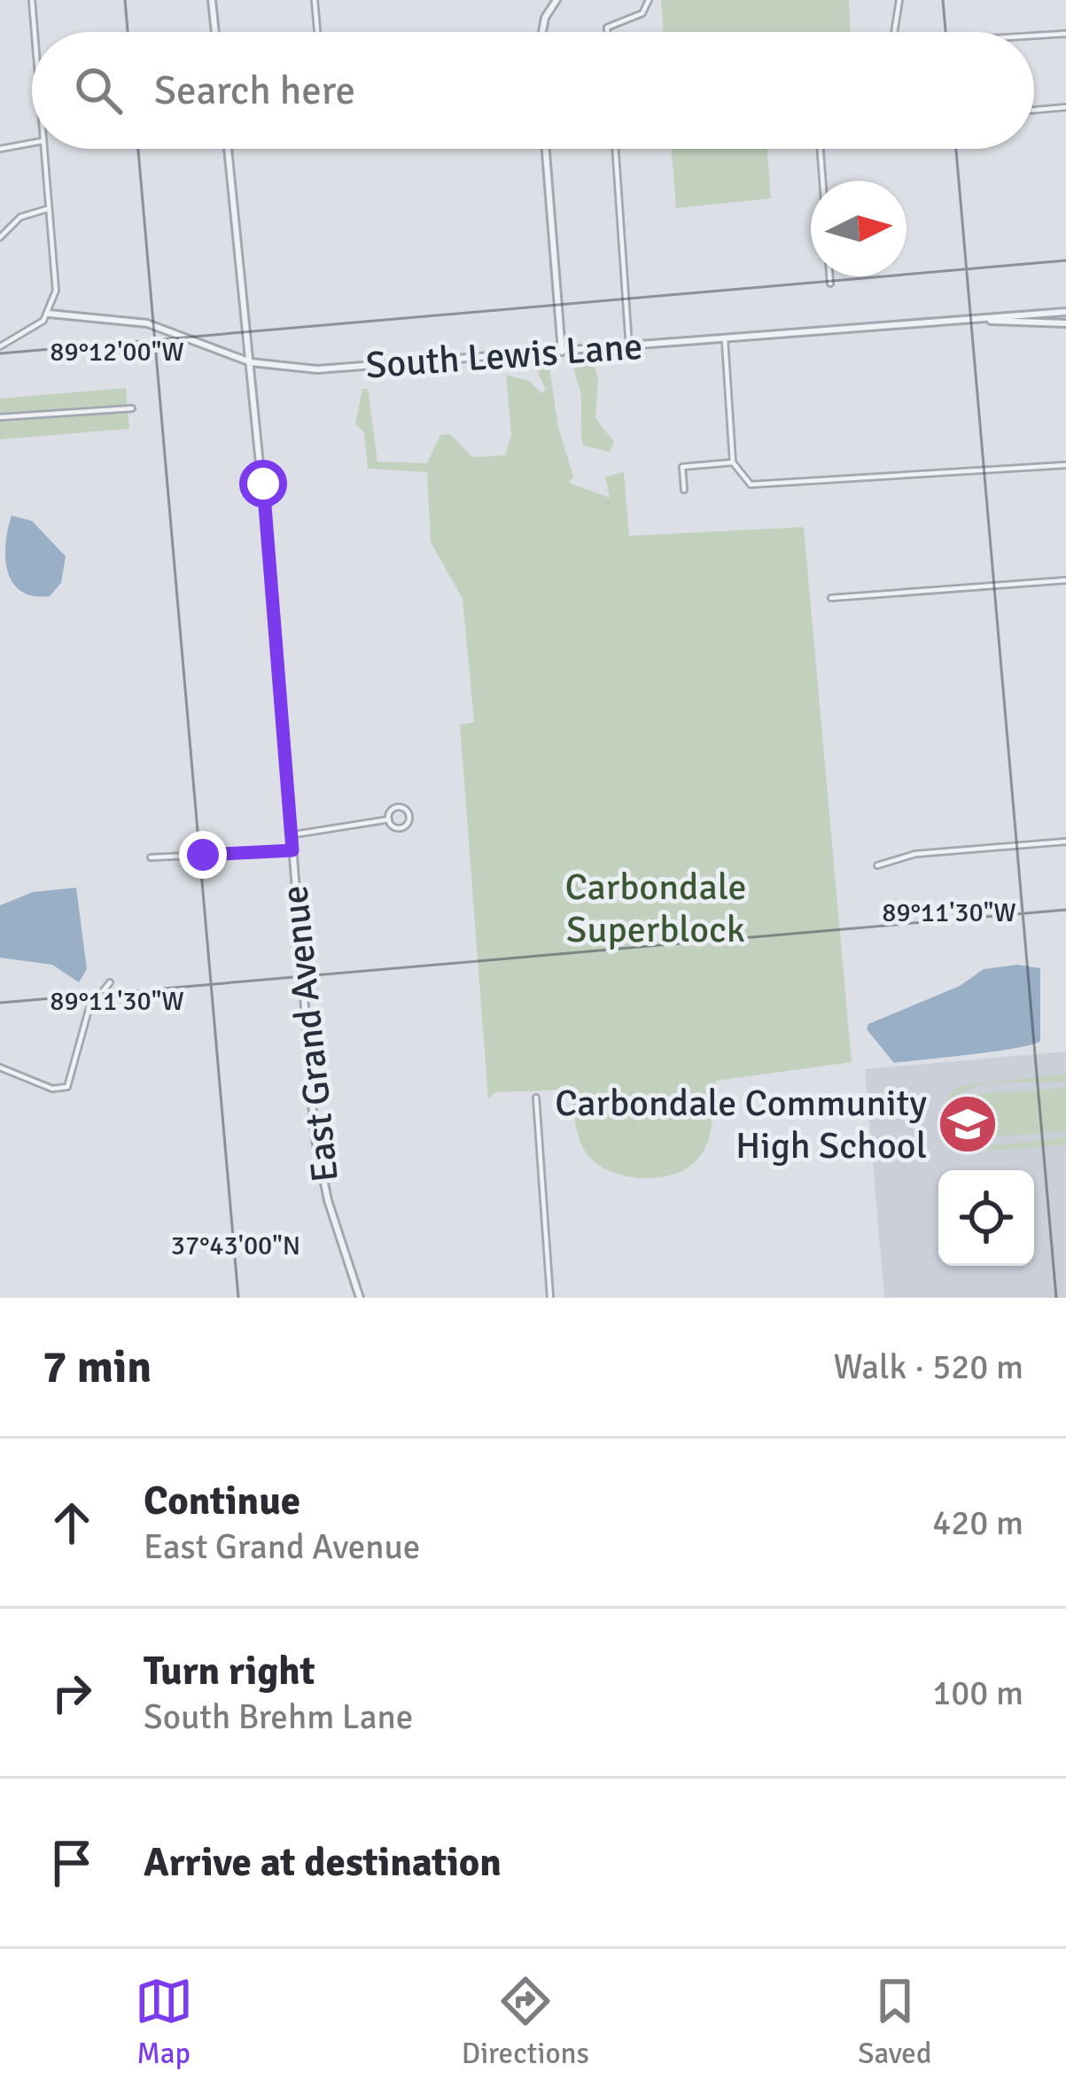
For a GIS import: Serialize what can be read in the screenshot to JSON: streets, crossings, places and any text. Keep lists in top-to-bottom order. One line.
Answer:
{"streets":{"street":["South Lewis Lane","East Grand Avenue"]},"crossings":[["South Lewis Lane","East Grand Avenue"]],"parks":["Carbondale Superblock"],"places":{"school or university":["Carbondale Community High School"]},"north":"right","page":{"search":"Search here","heading":["7 min","Walk · 520 m"],"list":[["Continue","East Grand Avenue","420 m"],["Turn right","South Brehm Lane","100 m"],"Arrive at destination"],"nav":["Map","Directions","Saved"]},"coordinates":["89°12'00\"W","89°11'30\"W","37°43'00\"N"]}
